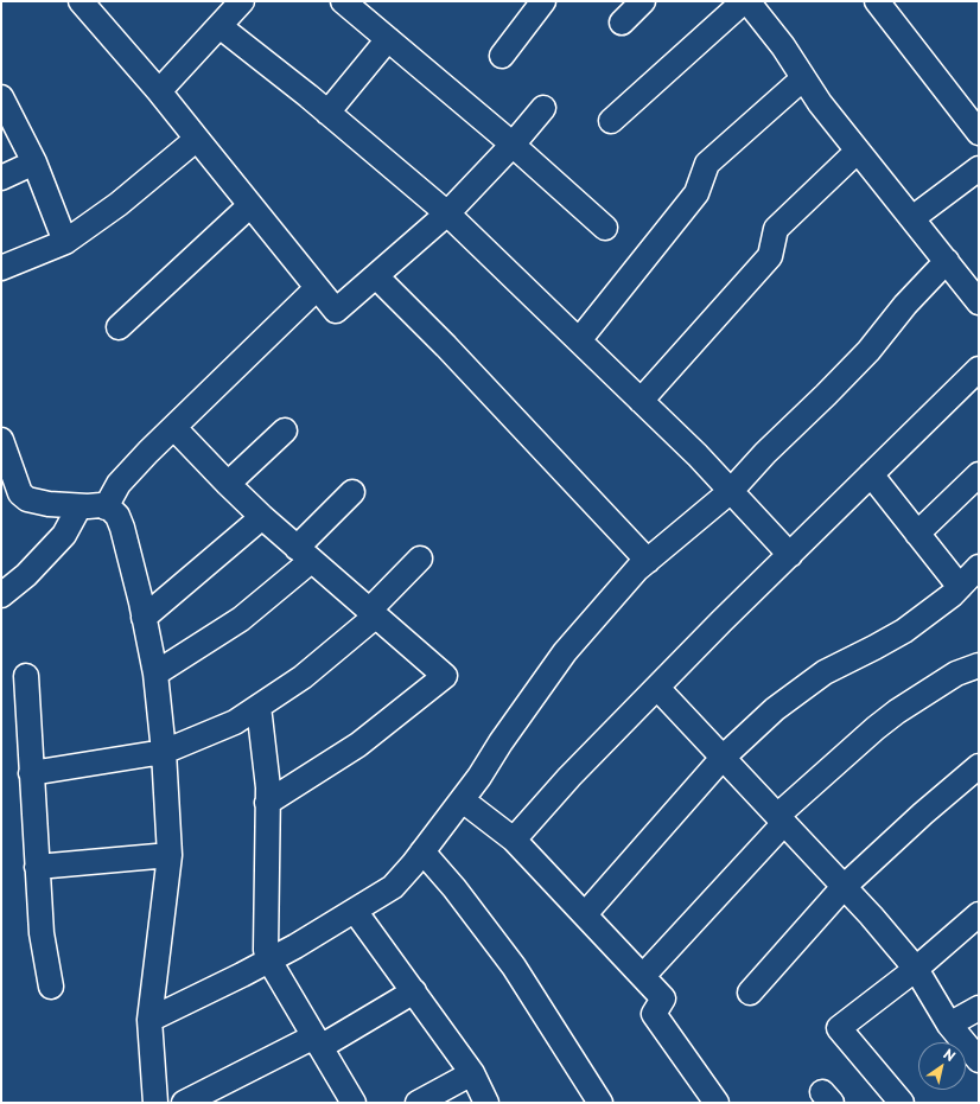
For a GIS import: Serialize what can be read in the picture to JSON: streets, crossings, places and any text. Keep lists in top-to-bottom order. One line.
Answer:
{"north":"top right"}
